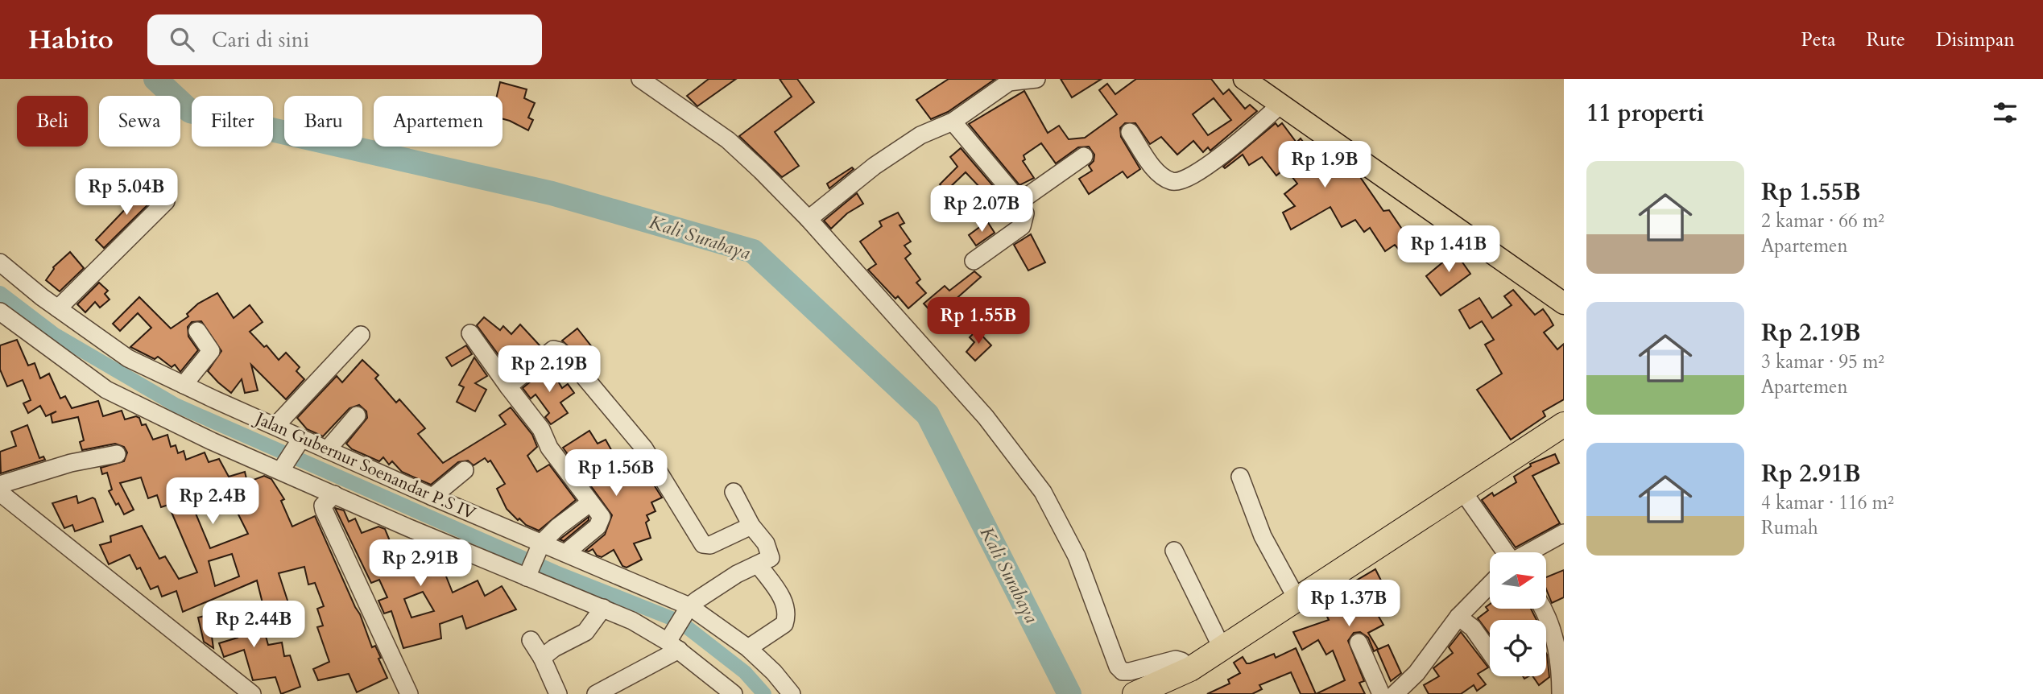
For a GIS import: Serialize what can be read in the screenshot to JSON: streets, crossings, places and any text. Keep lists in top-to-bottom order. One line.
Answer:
{"streets":{"street":["Jalan Gubernur Soenandar P.S IV"]},"water":["Kali Surabaya"],"north":"right","page":{"header":"Habito","search":"Cari di sini","nav":["Peta","Rute","Disimpan"],"heading":"11 properti","chip":["Beli","Sewa","Filter","Baru","Apartemen"],"price":["Rp 1.9B","Rp 5.04B","Rp 2.07B","Rp 1.41B","Rp 1.55B","Rp 2.19B","Rp 1.56B","Rp 2.4B","Rp 2.91B","Rp 1.37B","Rp 2.44B"],"list":[{"name":"Rp 1.55B","note":"2 kamar · 66 m² · Apartemen"},{"name":"Rp 2.19B","note":"3 kamar · 95 m² · Apartemen"},{"name":"Rp 2.91B","note":"4 kamar · 116 m² · Rumah"}]}}
